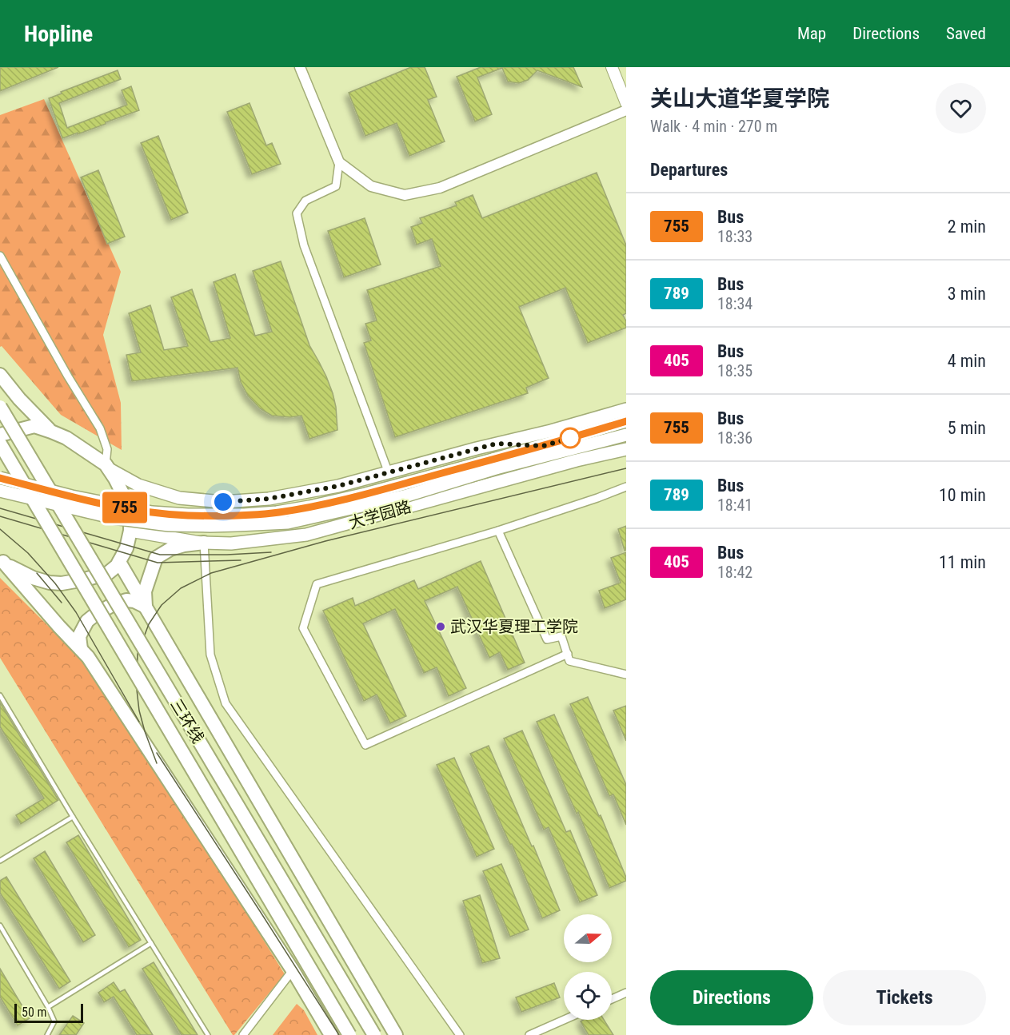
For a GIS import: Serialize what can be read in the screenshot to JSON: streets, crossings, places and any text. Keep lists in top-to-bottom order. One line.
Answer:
{"streets":{"highway":["三环线"],"main road":["大学园路"]},"places":["武汉华夏理工学院"],"lines":["bus line 755"],"scale_bar":"50 m","north":"right","page":{"header":"Hopline","nav":["Map","Directions","Saved"],"on_map":"755","heading":[["关山大道华夏学院","Walk · 4 min · 270 m"],"Departures"],"list":[{"mark":"755","name":"Bus","note":"18:33","value":"2 min"},{"mark":"789","name":"Bus","note":"18:34","value":"3 min"},{"mark":"405","name":"Bus","note":"18:35","value":"4 min"},{"mark":"755","name":"Bus","note":"18:36","value":"5 min"},{"mark":"789","name":"Bus","note":"18:41","value":"10 min"},{"mark":"405","name":"Bus","note":"18:42","value":"11 min"}],"buttons":["Directions","Tickets"],"scale":"50 m"}}
